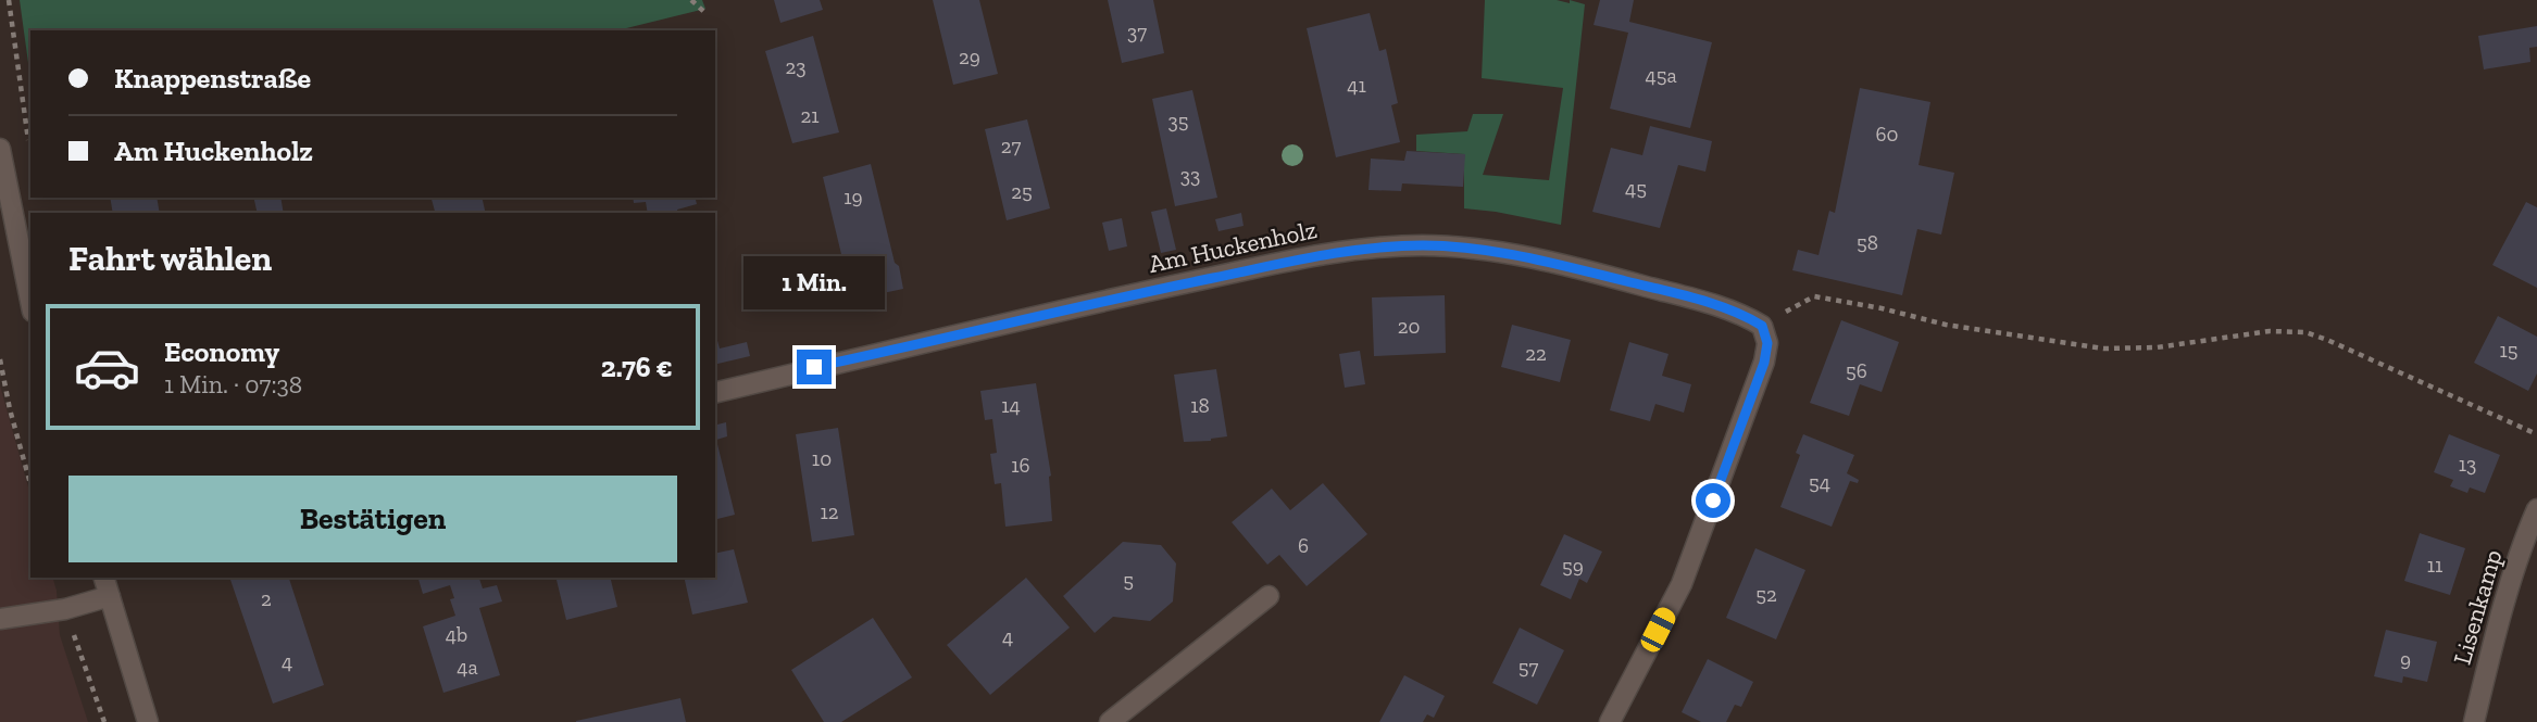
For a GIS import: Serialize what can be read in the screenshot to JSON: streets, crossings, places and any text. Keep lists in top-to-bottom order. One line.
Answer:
{"streets":{"street":["Am Huckenholz","Lisenkamp"]},"house_numbers":["37","29","23","45a","41","21","35","60","27","33","45","25","19","58","20","15","22","56","14","18","10","13","16","54","12","6","11","59","5","52","2","4b","4","9","4","4a","57"],"page":{"banner":["Knappenstraße","Am Huckenholz"],"heading":"Fahrt wählen","bubble":"1 Min.","list":[{"name":"Economy","note":"1 Min. · 07:38","value":"2.76 €"}],"buttons":"Bestätigen"}}
